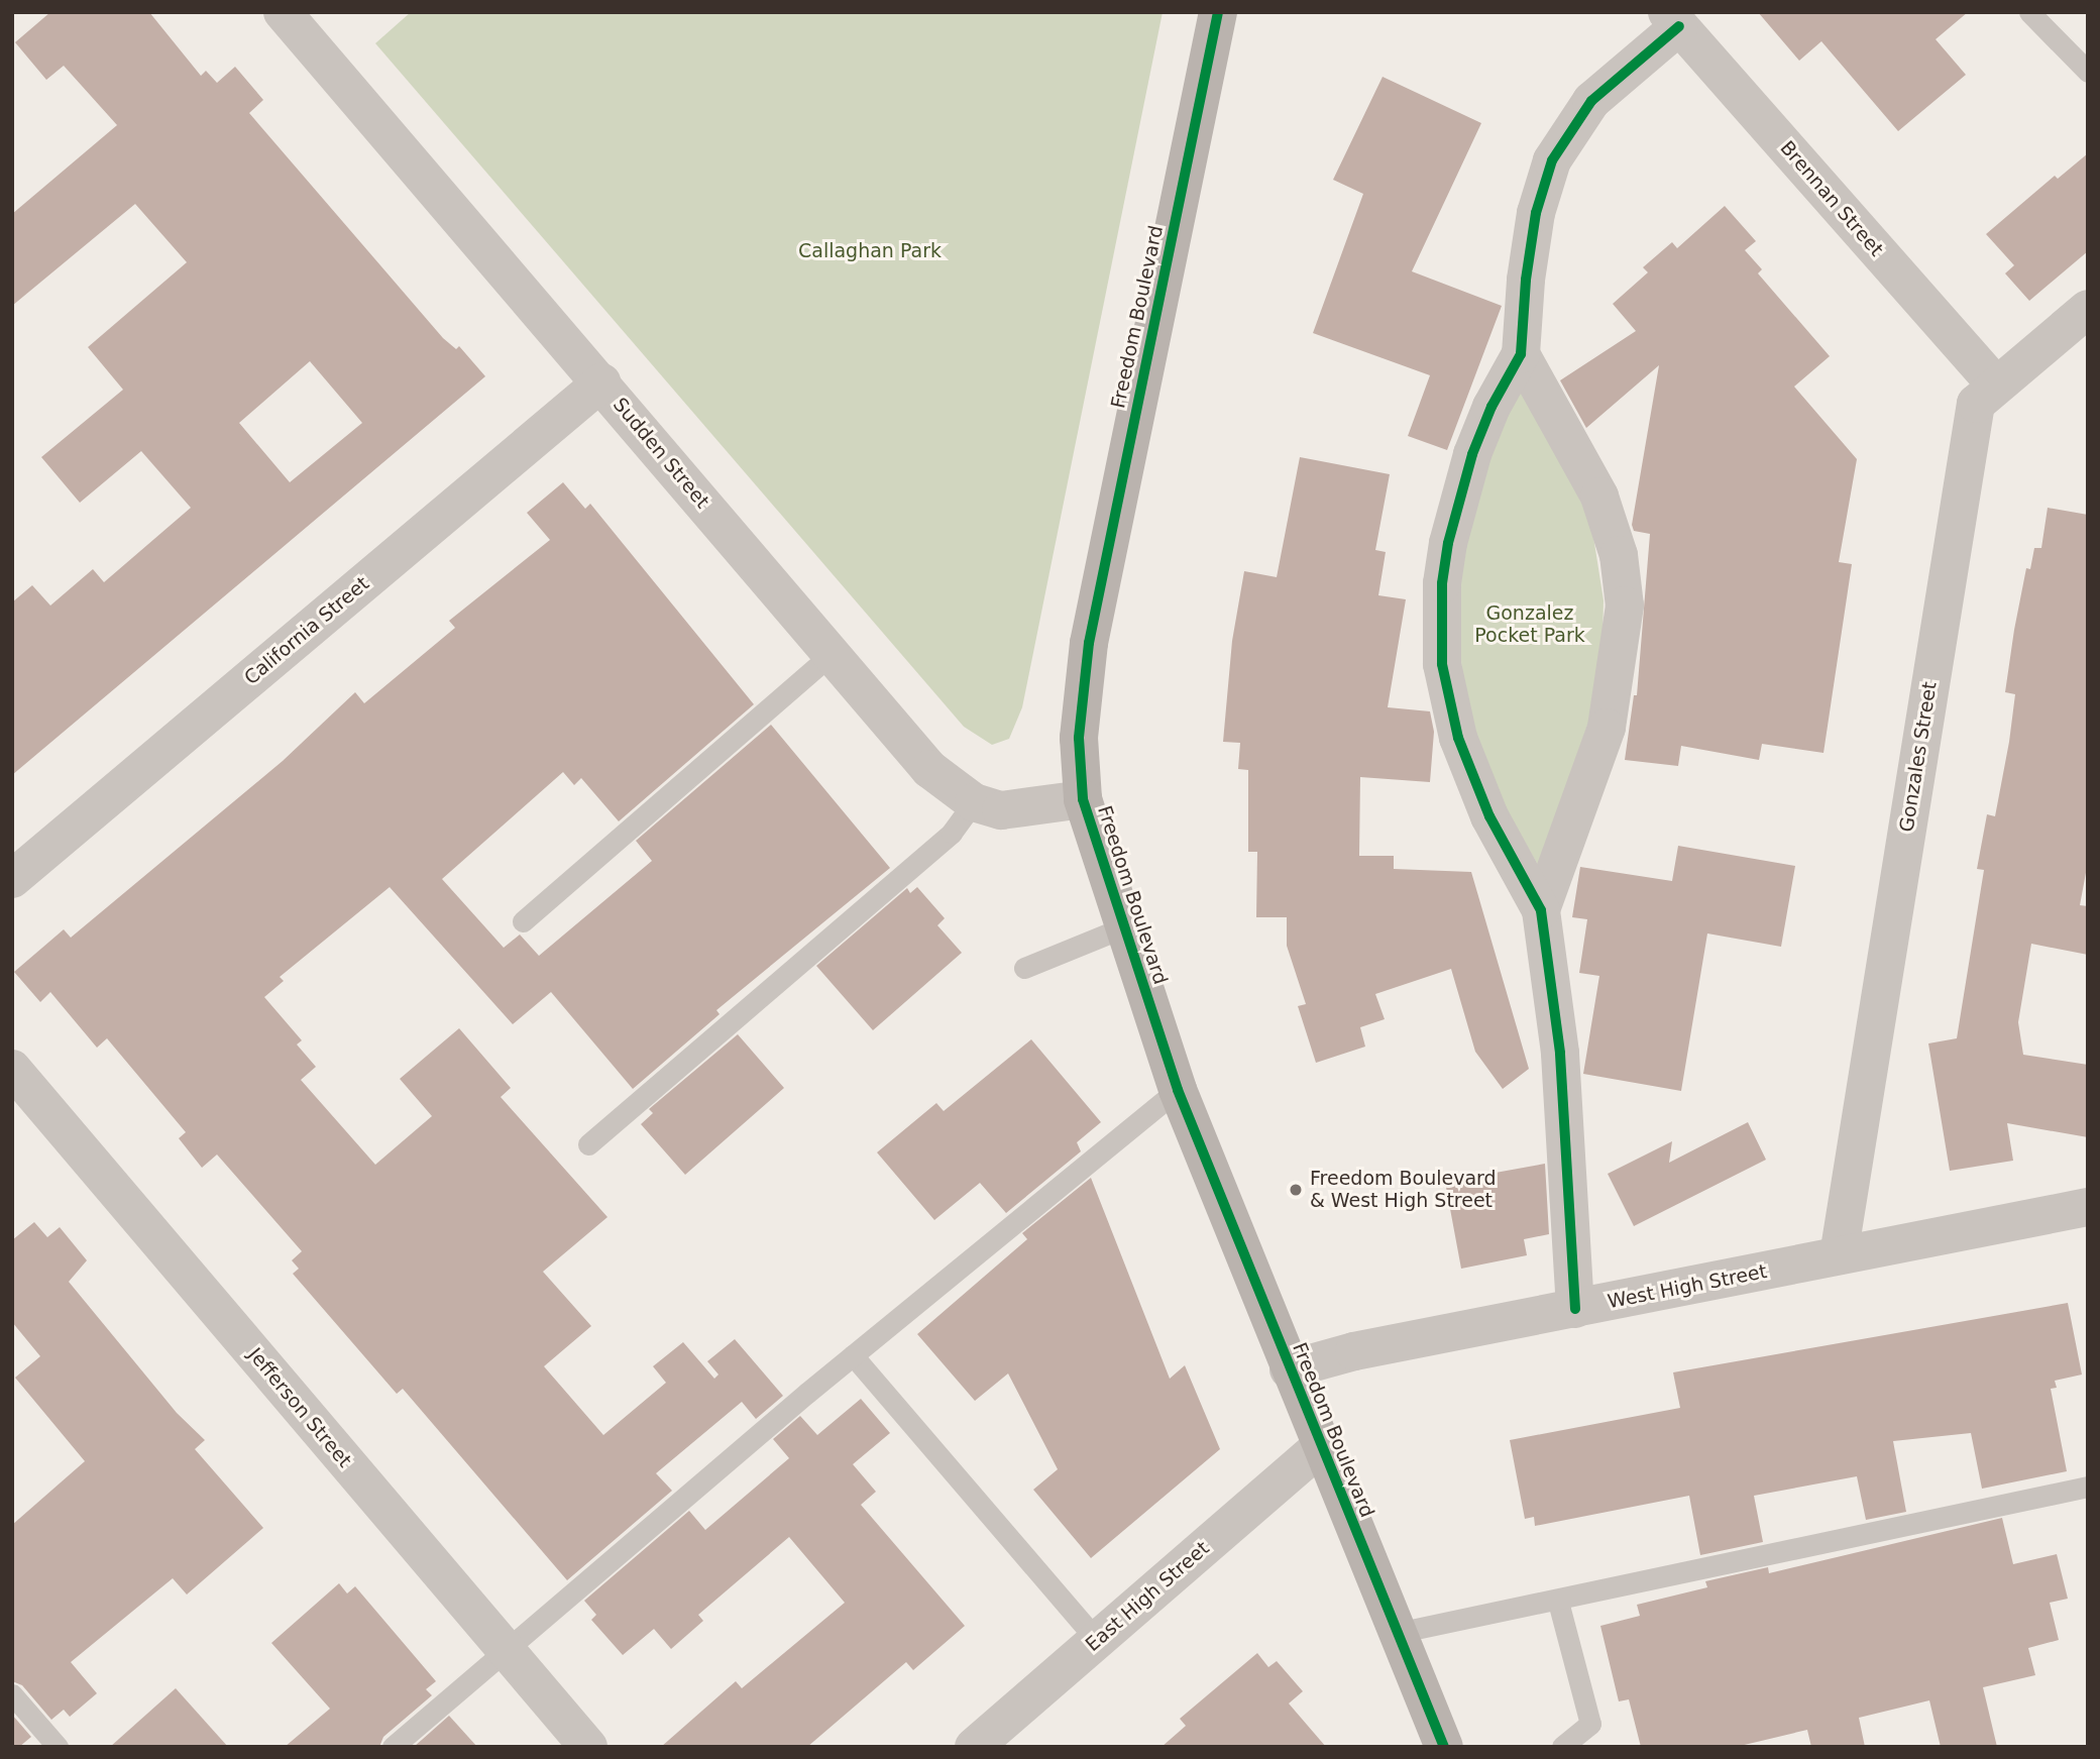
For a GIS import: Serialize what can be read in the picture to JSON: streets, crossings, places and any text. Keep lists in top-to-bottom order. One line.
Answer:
{"streets":{"main road":["Freedom Boulevard"],"street":["Brennan Street","Sudden Street","California Street","Gonzales Street","West High Street","Jefferson Street","East High Street"]},"crossings":[["Brennan Street","Gonzales Street"],["Freedom Boulevard","Sudden Street"],["Freedom Boulevard","West High Street"],["Freedom Boulevard","East High Street"],["Sudden Street","California Street"],["Gonzales Street","West High Street"]],"parks":["Callaghan Park","Gonzalez Pocket Park"],"places":["Freedom Boulevard & West High Street"]}
